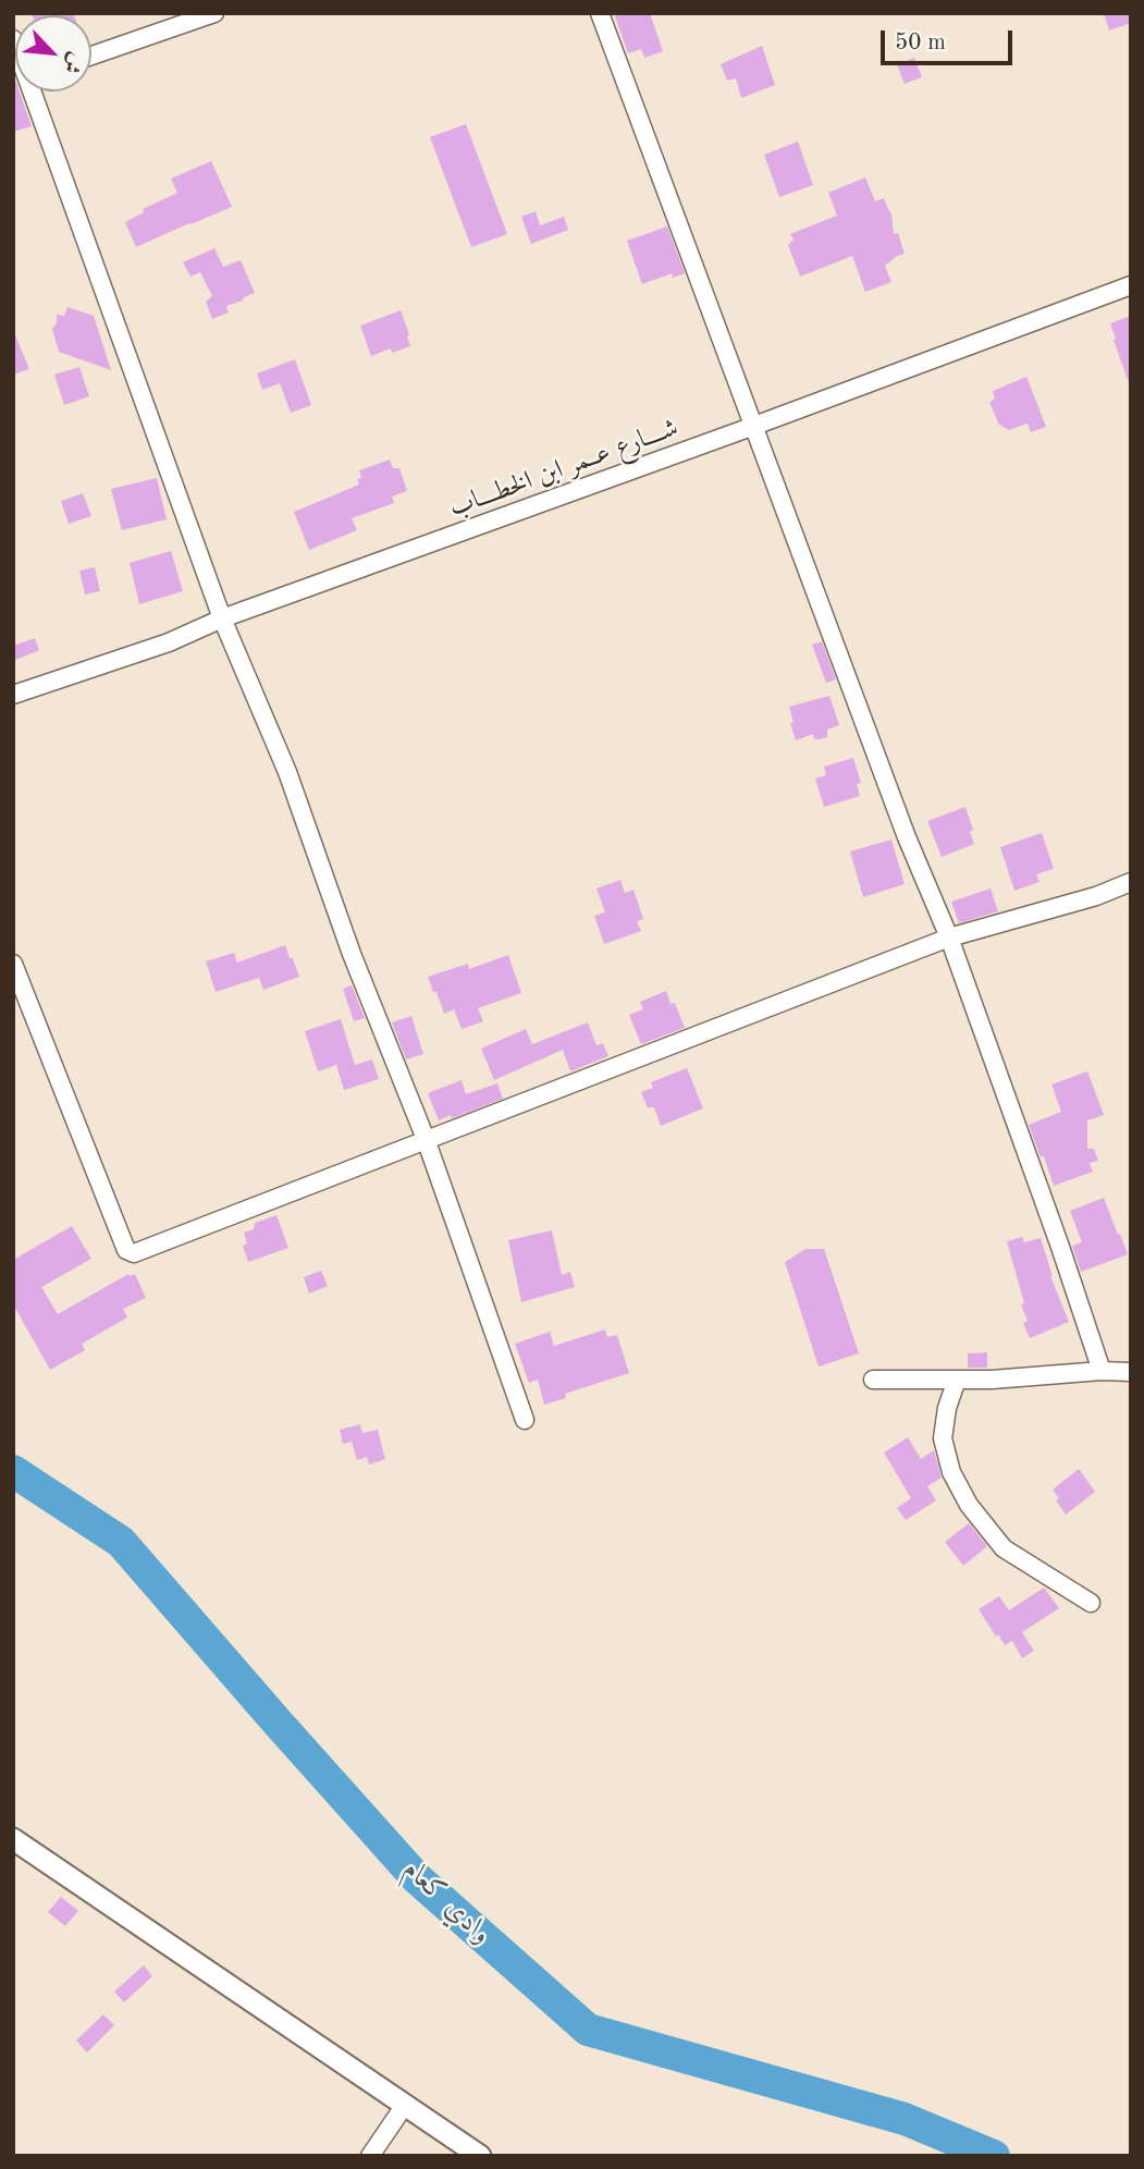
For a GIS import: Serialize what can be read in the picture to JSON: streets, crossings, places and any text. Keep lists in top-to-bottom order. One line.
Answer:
{"streets":{"street":["شــــارع عــمر ابن الخطــــاب"]},"water":["وادي كعام"],"scale_bar":"50 m","north":"bottom right"}
